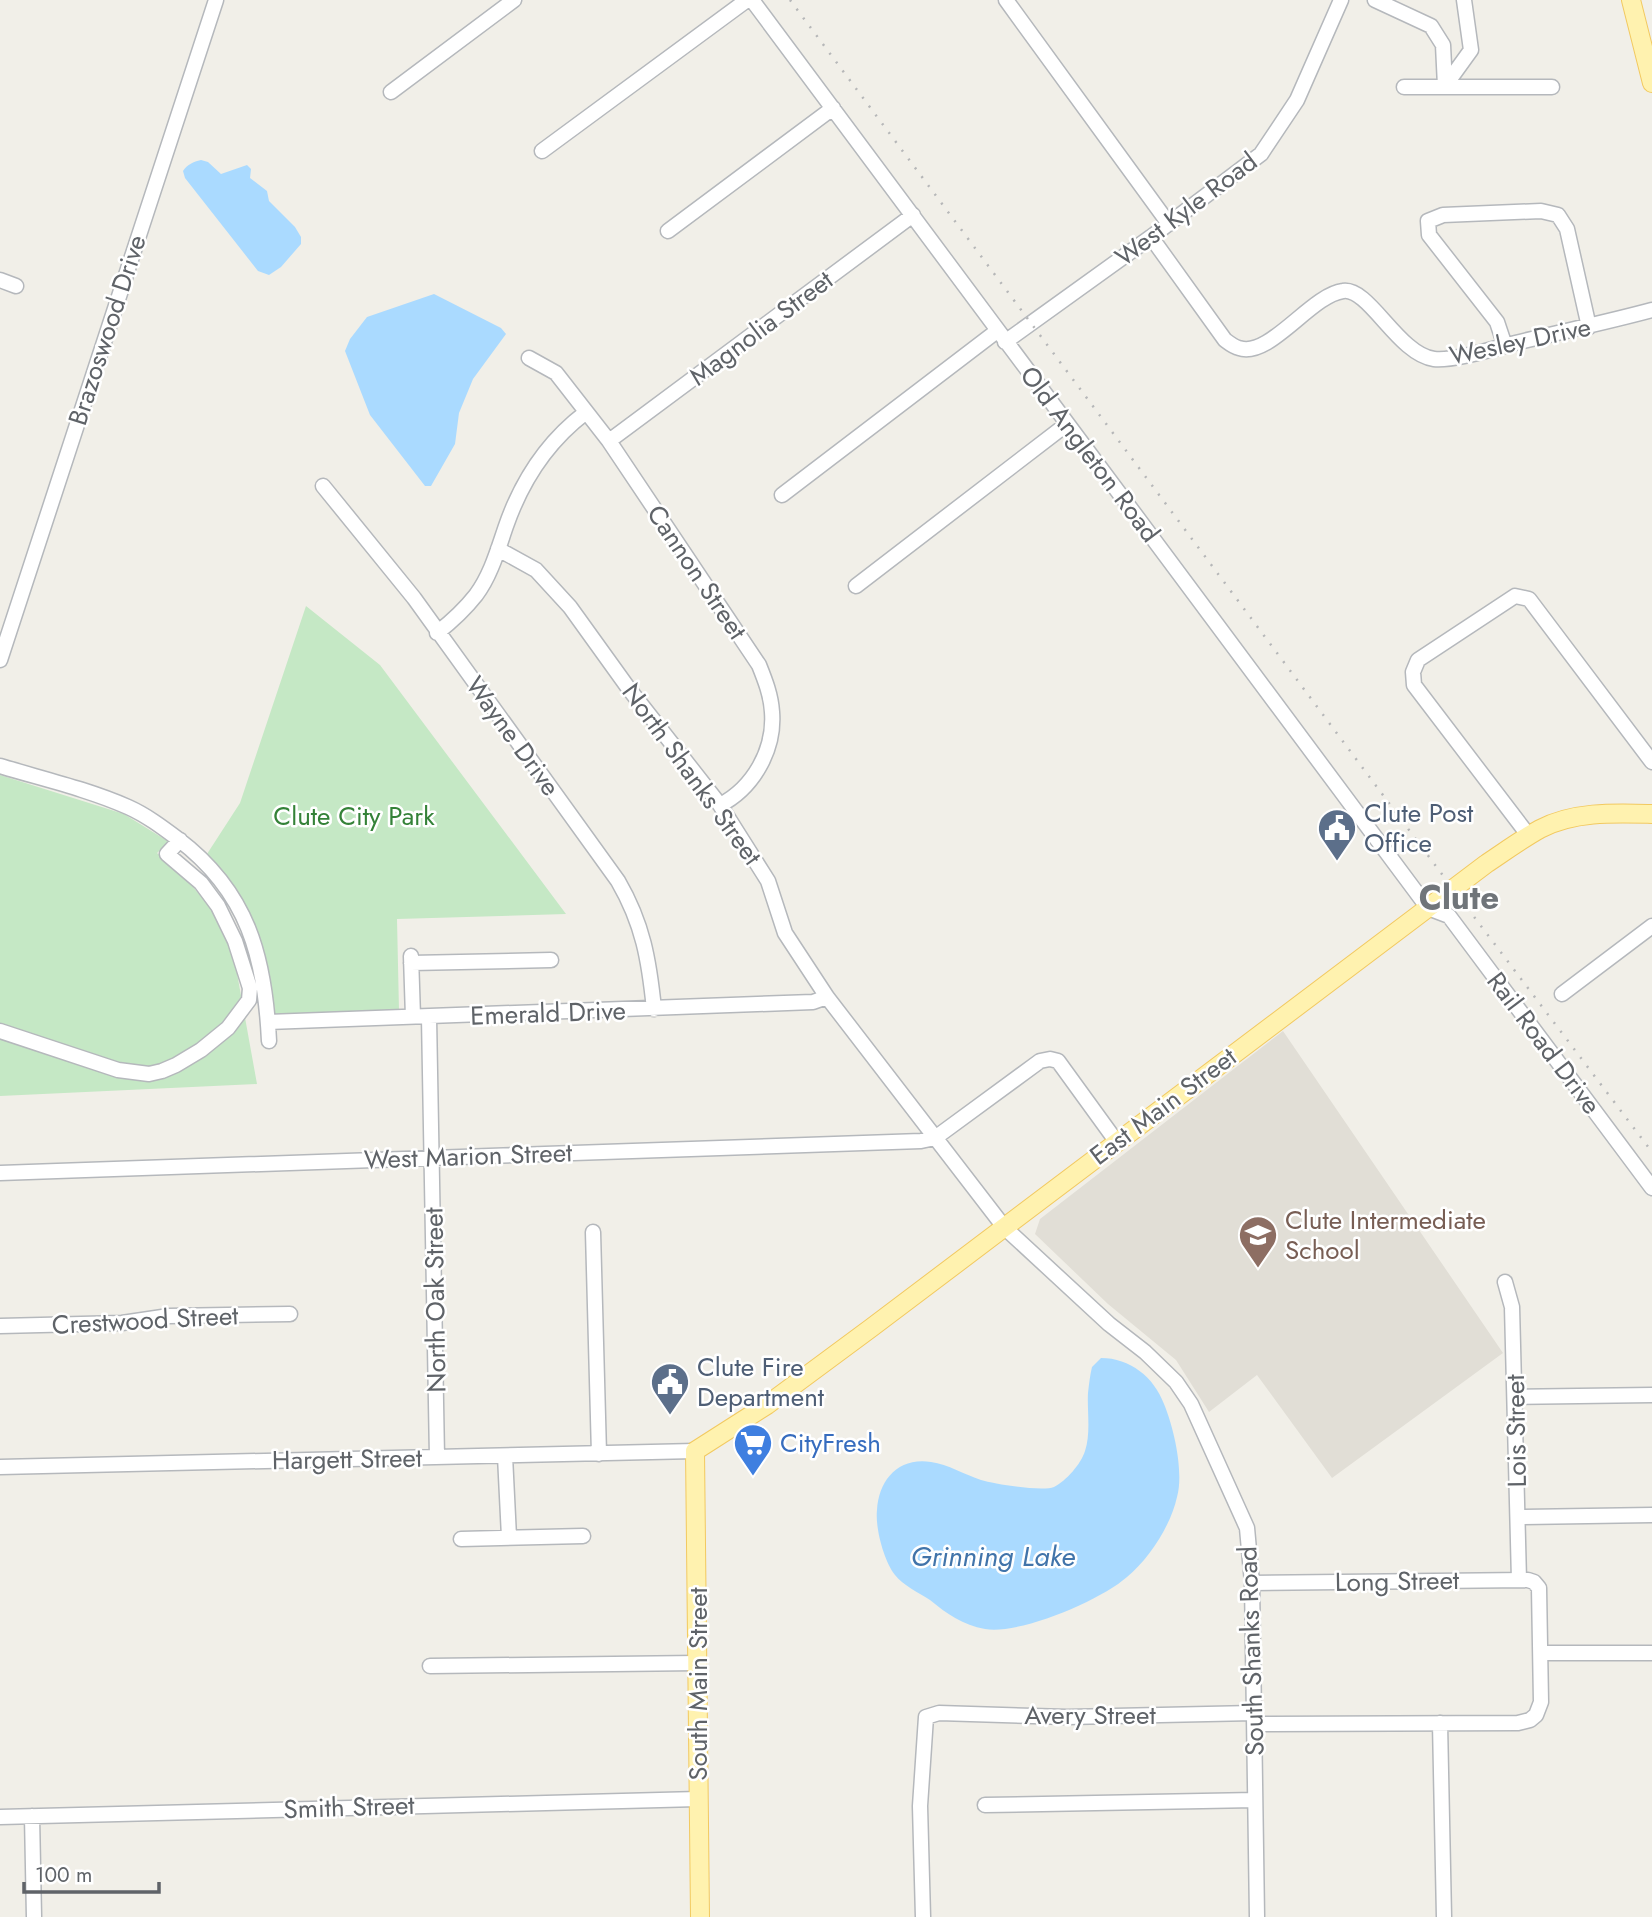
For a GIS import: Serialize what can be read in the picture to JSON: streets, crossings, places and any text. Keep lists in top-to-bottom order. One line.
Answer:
{"streets":{"main road":["East Main Street","South Main Street"],"street":["West Kyle Road","Magnolia Street","Brazoswood Drive","Wesley Drive","Old Angleton Road","Cannon Street","Wayne Drive","North Shanks Street","Emerald Drive","Rail Road Drive","West Marion Street","North Oak Street","Crestwood Street","Lois Street","Hargett Street","Long Street","South Shanks Road","Avery Street","Smith Street"]},"crossings":[["West Kyle Road","Wesley Drive"],["West Kyle Road","Old Angleton Road"],["Magnolia Street","Old Angleton Road"],["Magnolia Street","Cannon Street"],["Old Angleton Road","Rail Road Drive"],["Old Angleton Road","East Main Street"],["Cannon Street","North Shanks Street"],["Wayne Drive","Emerald Drive"],["North Shanks Street","Emerald Drive"],["North Shanks Street","East Main Street"],["North Shanks Street","West Marion Street"],["North Shanks Street","South Shanks Road"],["Emerald Drive","North Oak Street"],["Rail Road Drive","East Main Street"],["East Main Street","Hargett Street"],["East Main Street","South Shanks Road"],["East Main Street","South Main Street"],["West Marion Street","North Oak Street"],["North Oak Street","Hargett Street"],["Lois Street","Long Street"],["Hargett Street","South Main Street"],["Long Street","South Shanks Road"],["Long Street","Avery Street"],["South Shanks Road","Avery Street"],["South Main Street","Smith Street"]],"districts":["Clute"],"water":["Grinning Lake"],"parks":["Clute City Park"],"places":{"public building":["Clute Post Office","Clute Fire Department"],"school or university":["Clute Intermediate School"],"supermarket":["CityFresh"]},"scale_bar":"100 m"}
